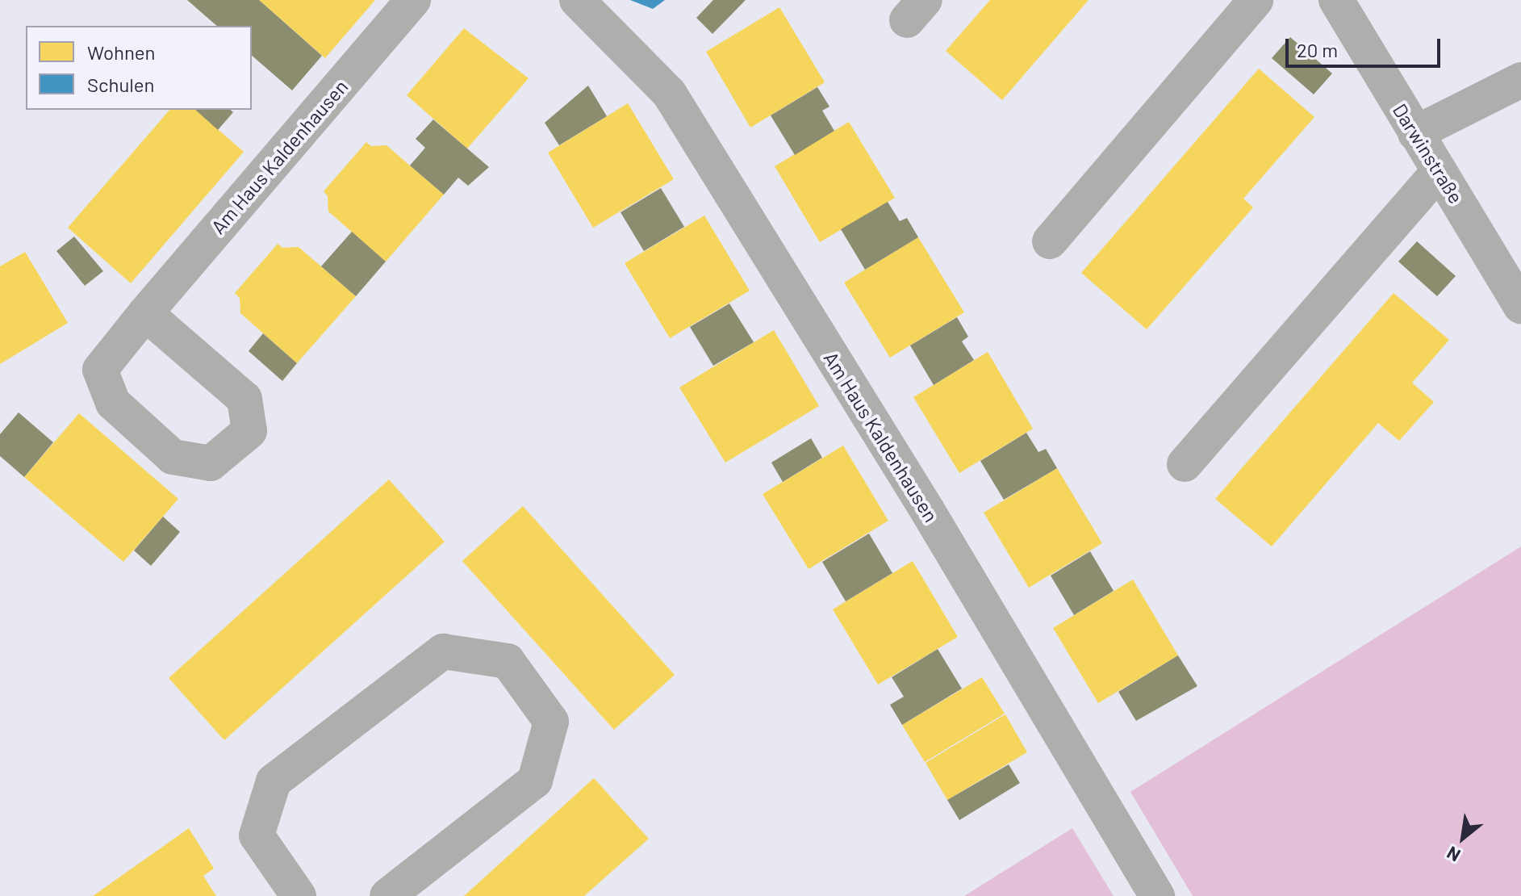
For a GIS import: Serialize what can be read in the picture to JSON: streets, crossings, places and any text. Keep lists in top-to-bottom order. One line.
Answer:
{"streets":{"street":["Darwinstraße","Am Haus Kaldenhausen"]},"legend":["Wohnen","Schulen"],"scale_bar":"20 m","north":"bottom left"}
